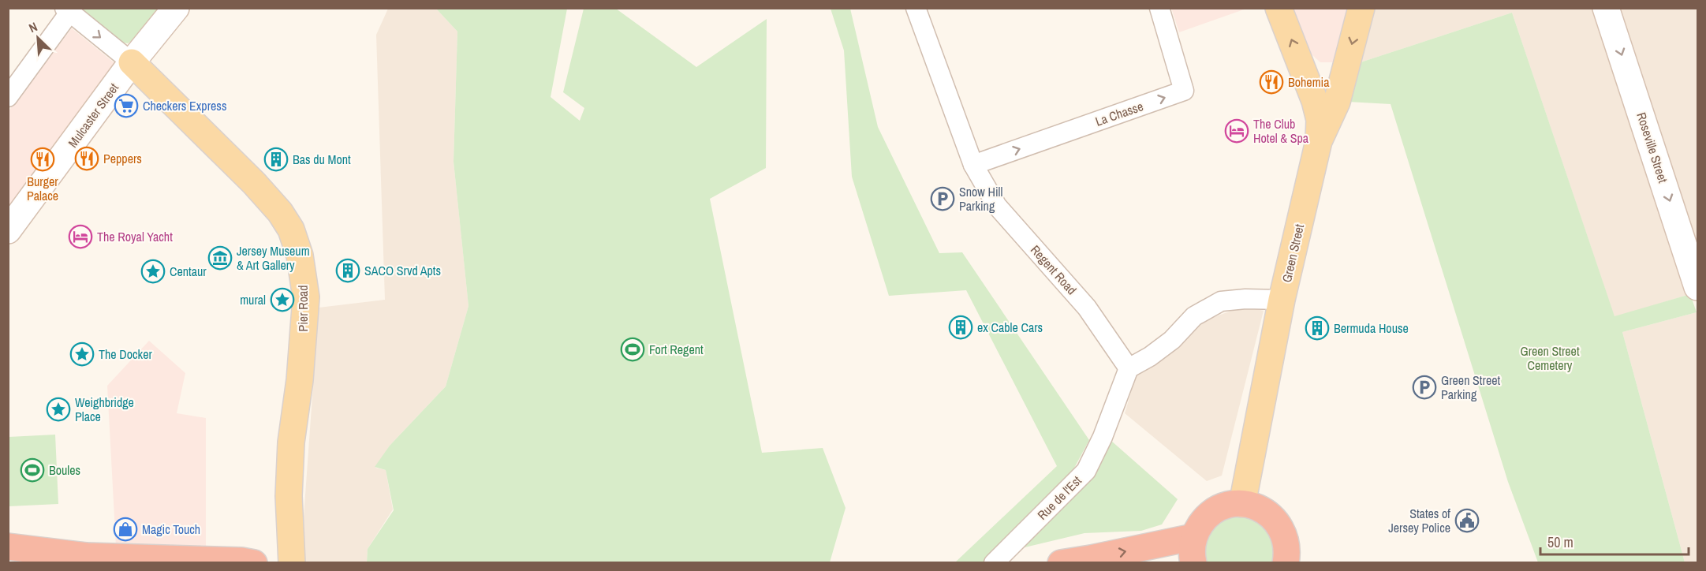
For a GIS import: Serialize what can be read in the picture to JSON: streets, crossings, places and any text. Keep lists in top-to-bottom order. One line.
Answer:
{"streets":{"main road":["Mulcaster Street","Roseville Street","Green Street","Pier Road"],"street":["La Chasse","Regent Road","Rue de l'Est"]},"crossings":[["La Chasse","Regent Road"],["Mulcaster Street","Pier Road"],["Regent Road","Rue de l'Est"]],"one_way":["Roseville Street"],"parks":["Green Street Cemetery"],"places":{"restaurant":["Bohemia","Peppers","Burger Palace"],"supermarket":["Checkers Express"],"hotel":["The Club Hotel & Spa","The Royal Yacht"],"building":["Bas du Mont","SACO Srvd Apts","ex Cable Cars","Bermuda House"],"parking":["Snow Hill Parking","Green Street Parking"],"museum":["Jersey Museum & Art Gallery"],"place":["Centaur","mural","The Docker","Weighbridge Place"],"sports":["Fort Regent","Boules"],"public building":["States of Jersey Police"],"shop":["Magic Touch"]},"scale_bar":"50 m","north":"top left"}
